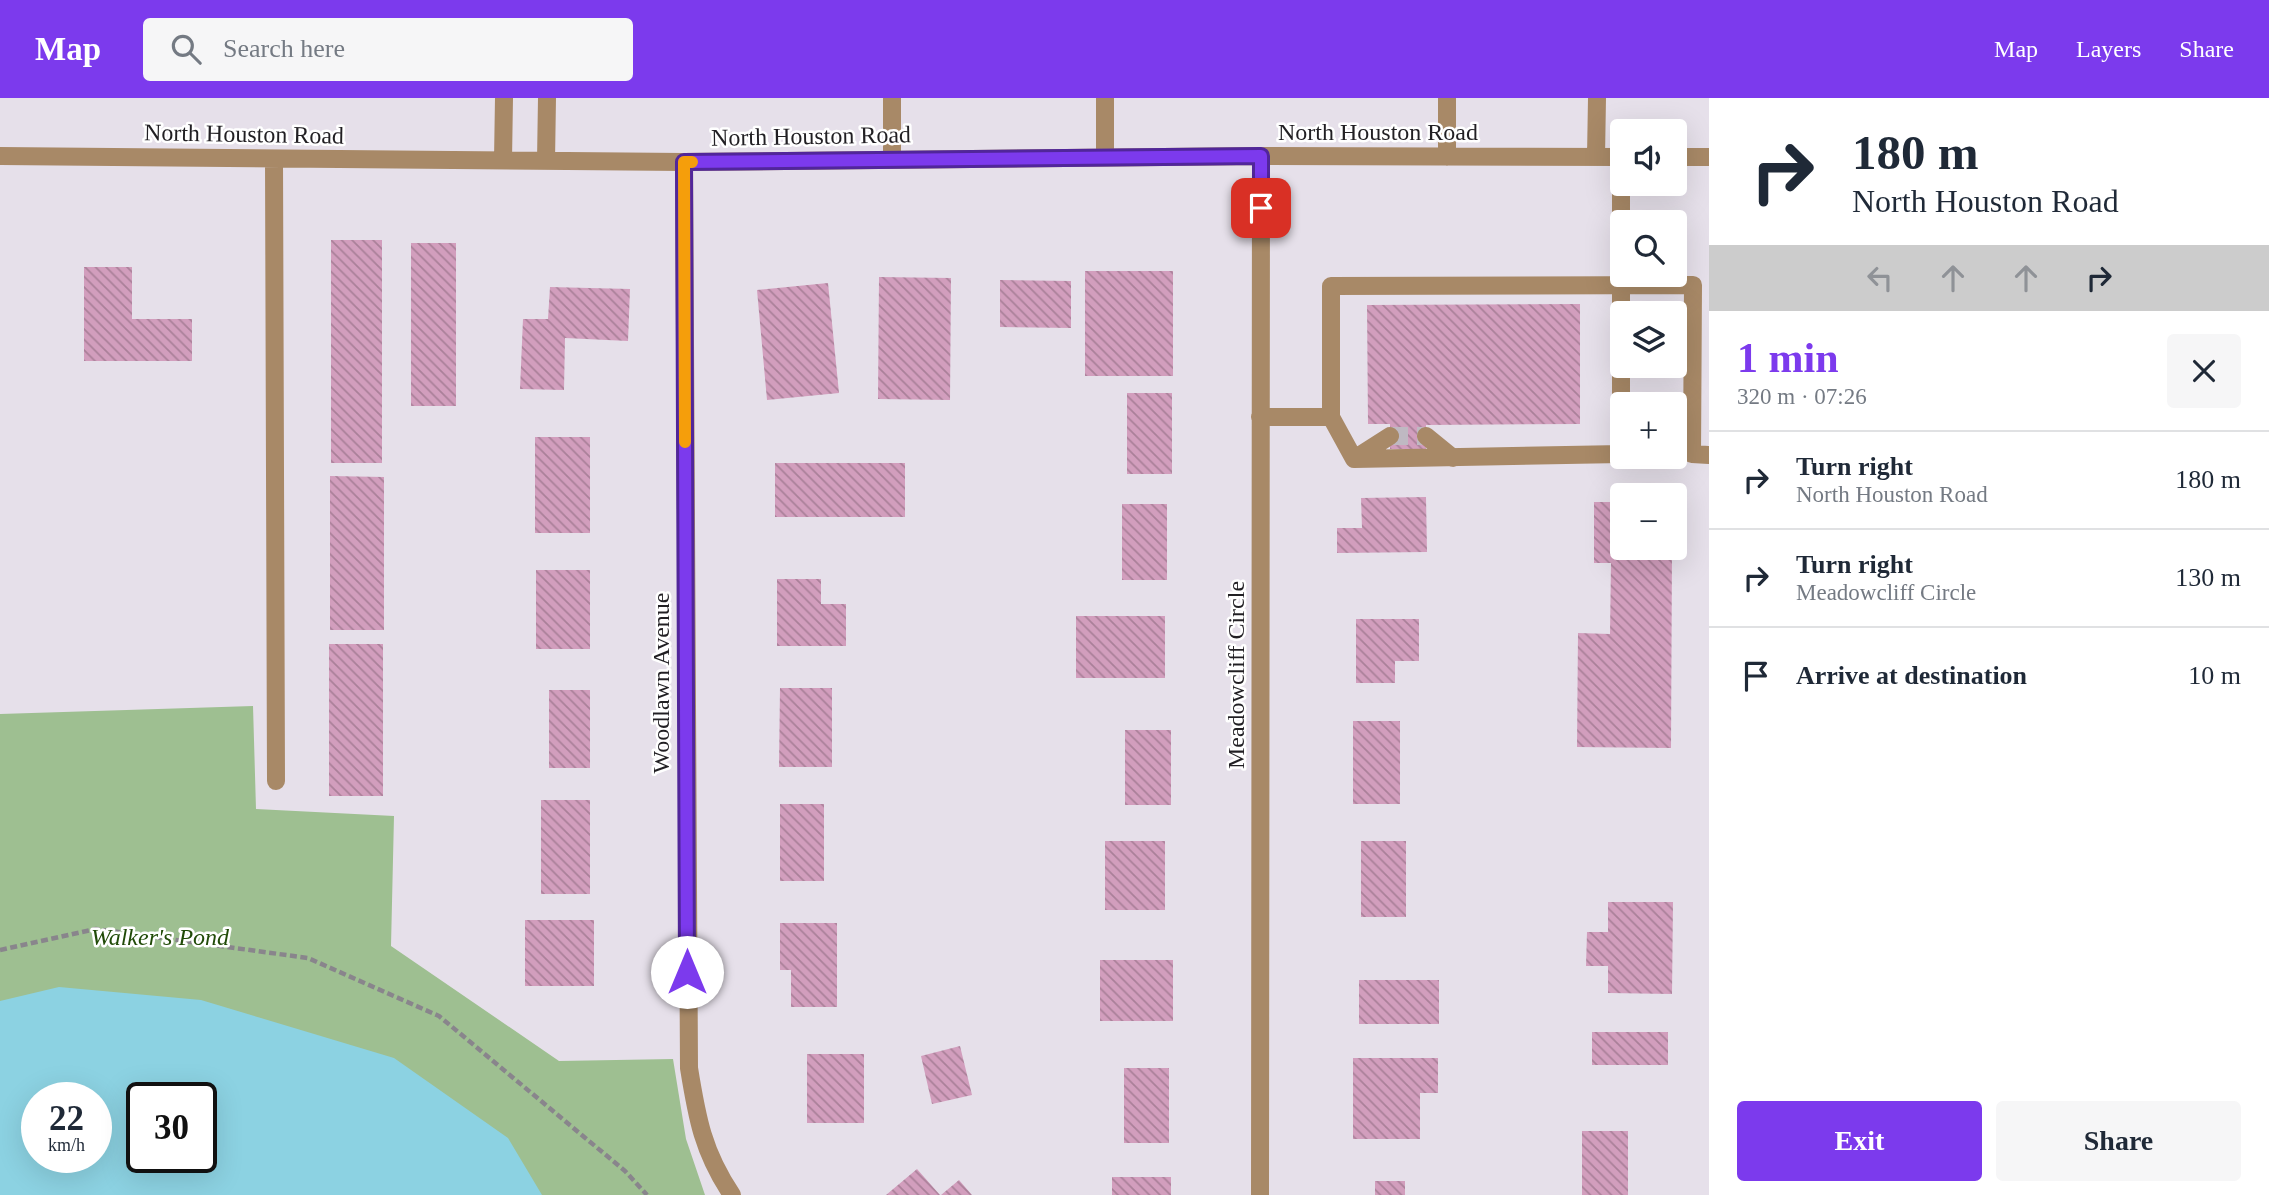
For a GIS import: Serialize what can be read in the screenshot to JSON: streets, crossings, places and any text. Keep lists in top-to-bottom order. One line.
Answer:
{"streets":{"street":["North Houston Road","Meadowcliff Circle","Woodlawn Avenue"]},"crossings":[["North Houston Road","Meadowcliff Circle"],["North Houston Road","Woodlawn Avenue"]],"parks":["Walker's Pond"],"page":{"header":"Map","search":"Search here","nav":["Map","Layers","Share"],"turn":["180 m","North Houston Road"],"map_buttons":["+","−"],"heading":["1 min","320 m · 07:26"],"list":[{"name":"Turn right","note":"North Houston Road","value":"180 m"},{"name":"Turn right","note":"Meadowcliff Circle","value":"130 m"},{"name":"Arrive at destination","value":"10 m"}],"speed":"22 km/h","limit":"30","buttons":["Exit","Share"]}}
